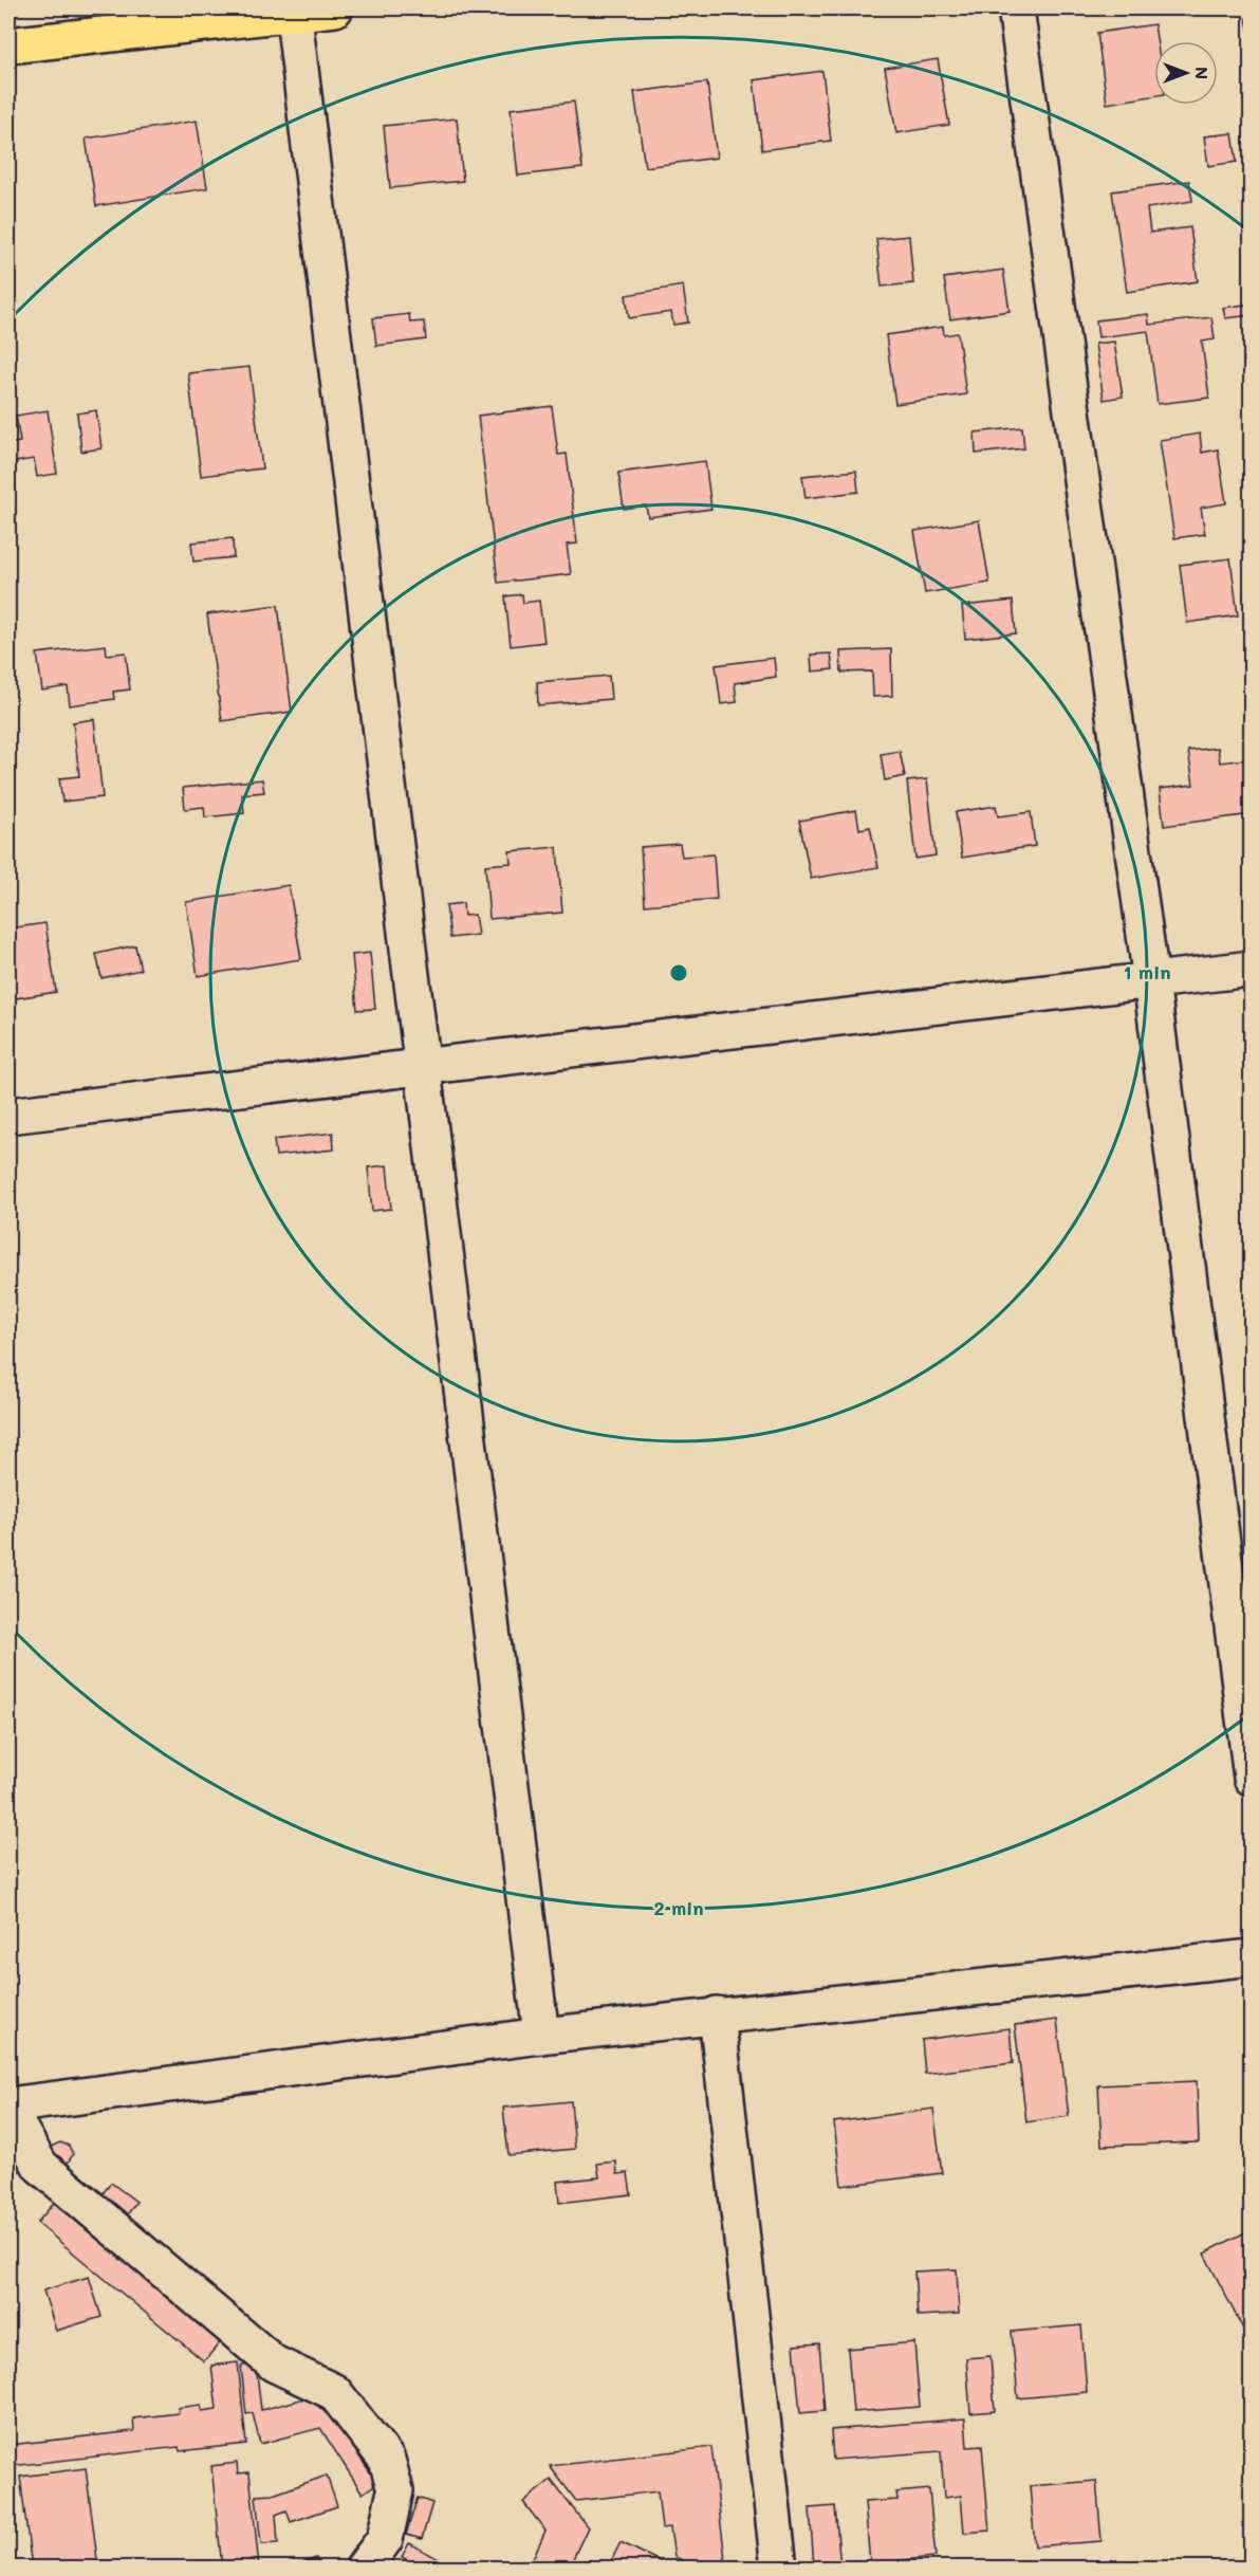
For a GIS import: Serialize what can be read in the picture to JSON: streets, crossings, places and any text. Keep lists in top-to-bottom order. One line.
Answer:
{"north":"right","rings":["1 min","2 min"]}
